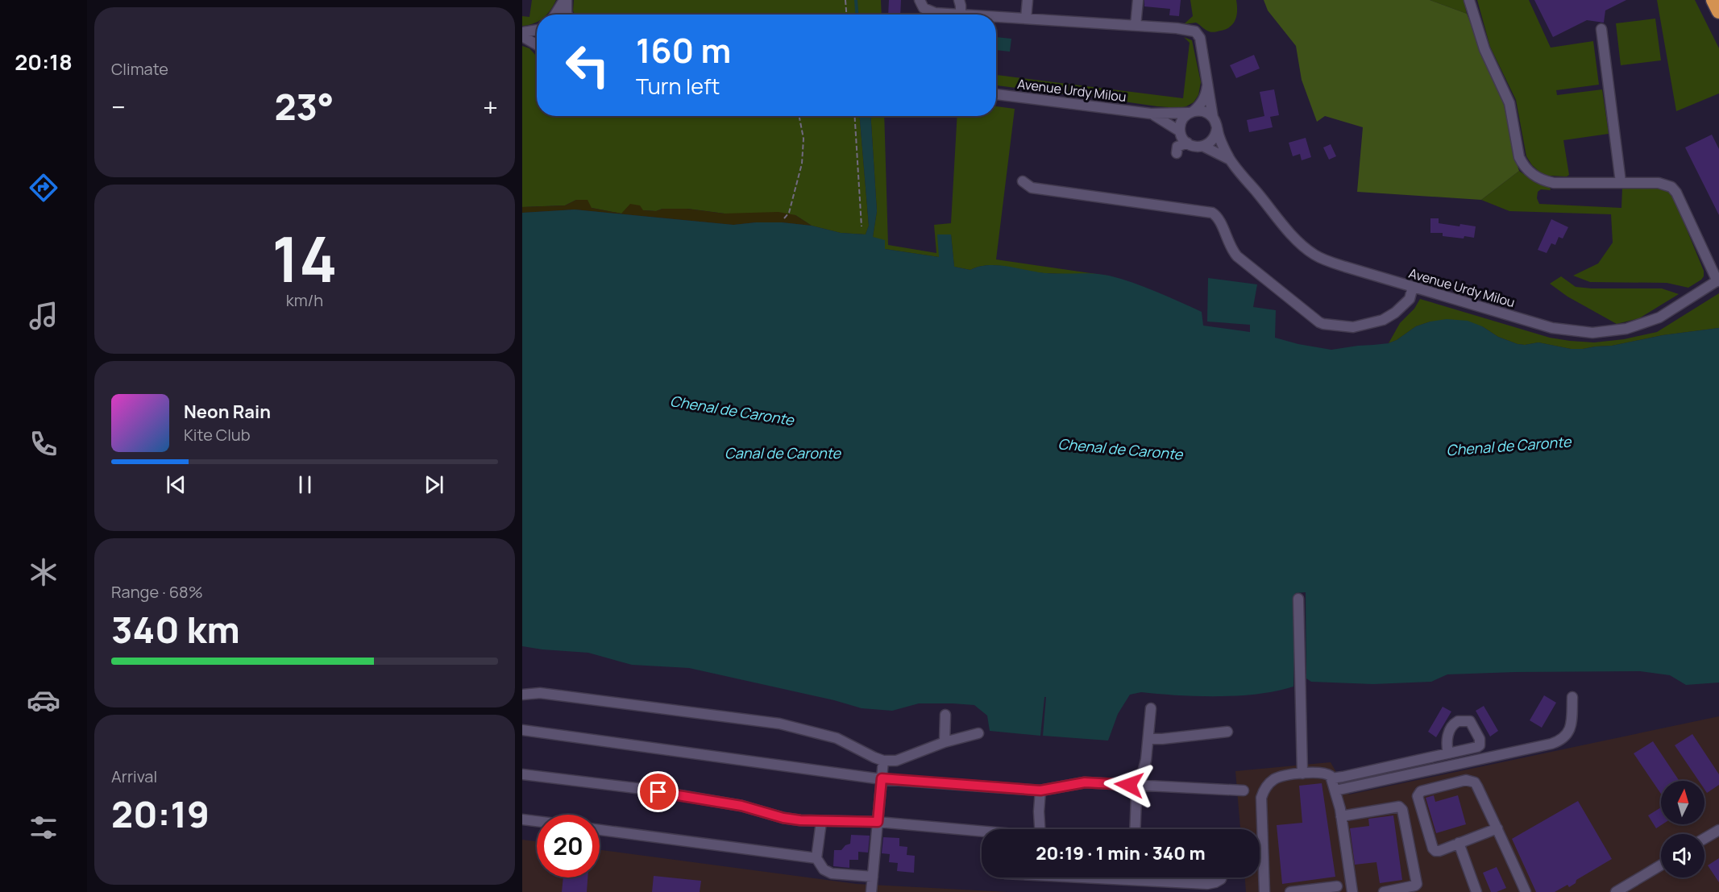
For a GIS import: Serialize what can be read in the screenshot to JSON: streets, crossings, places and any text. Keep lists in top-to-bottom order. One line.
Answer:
{"streets":{"street":["Avenue Urdy Milou"]},"water":["Chenal de Caronte","Canal de Caronte"],"north":"top","page":{"tabs":"20:18","tile":["Climate",["14","km/h"],["Range · 68%","340 km"],["Arrival","20:19"]],"turn":["160 m","Turn left"],"heat":["−","23°","+"],"song":["Neon Rain","Kite Club"],"limit":"20","trip":"20:19 · 1 min · 340 m"}}
